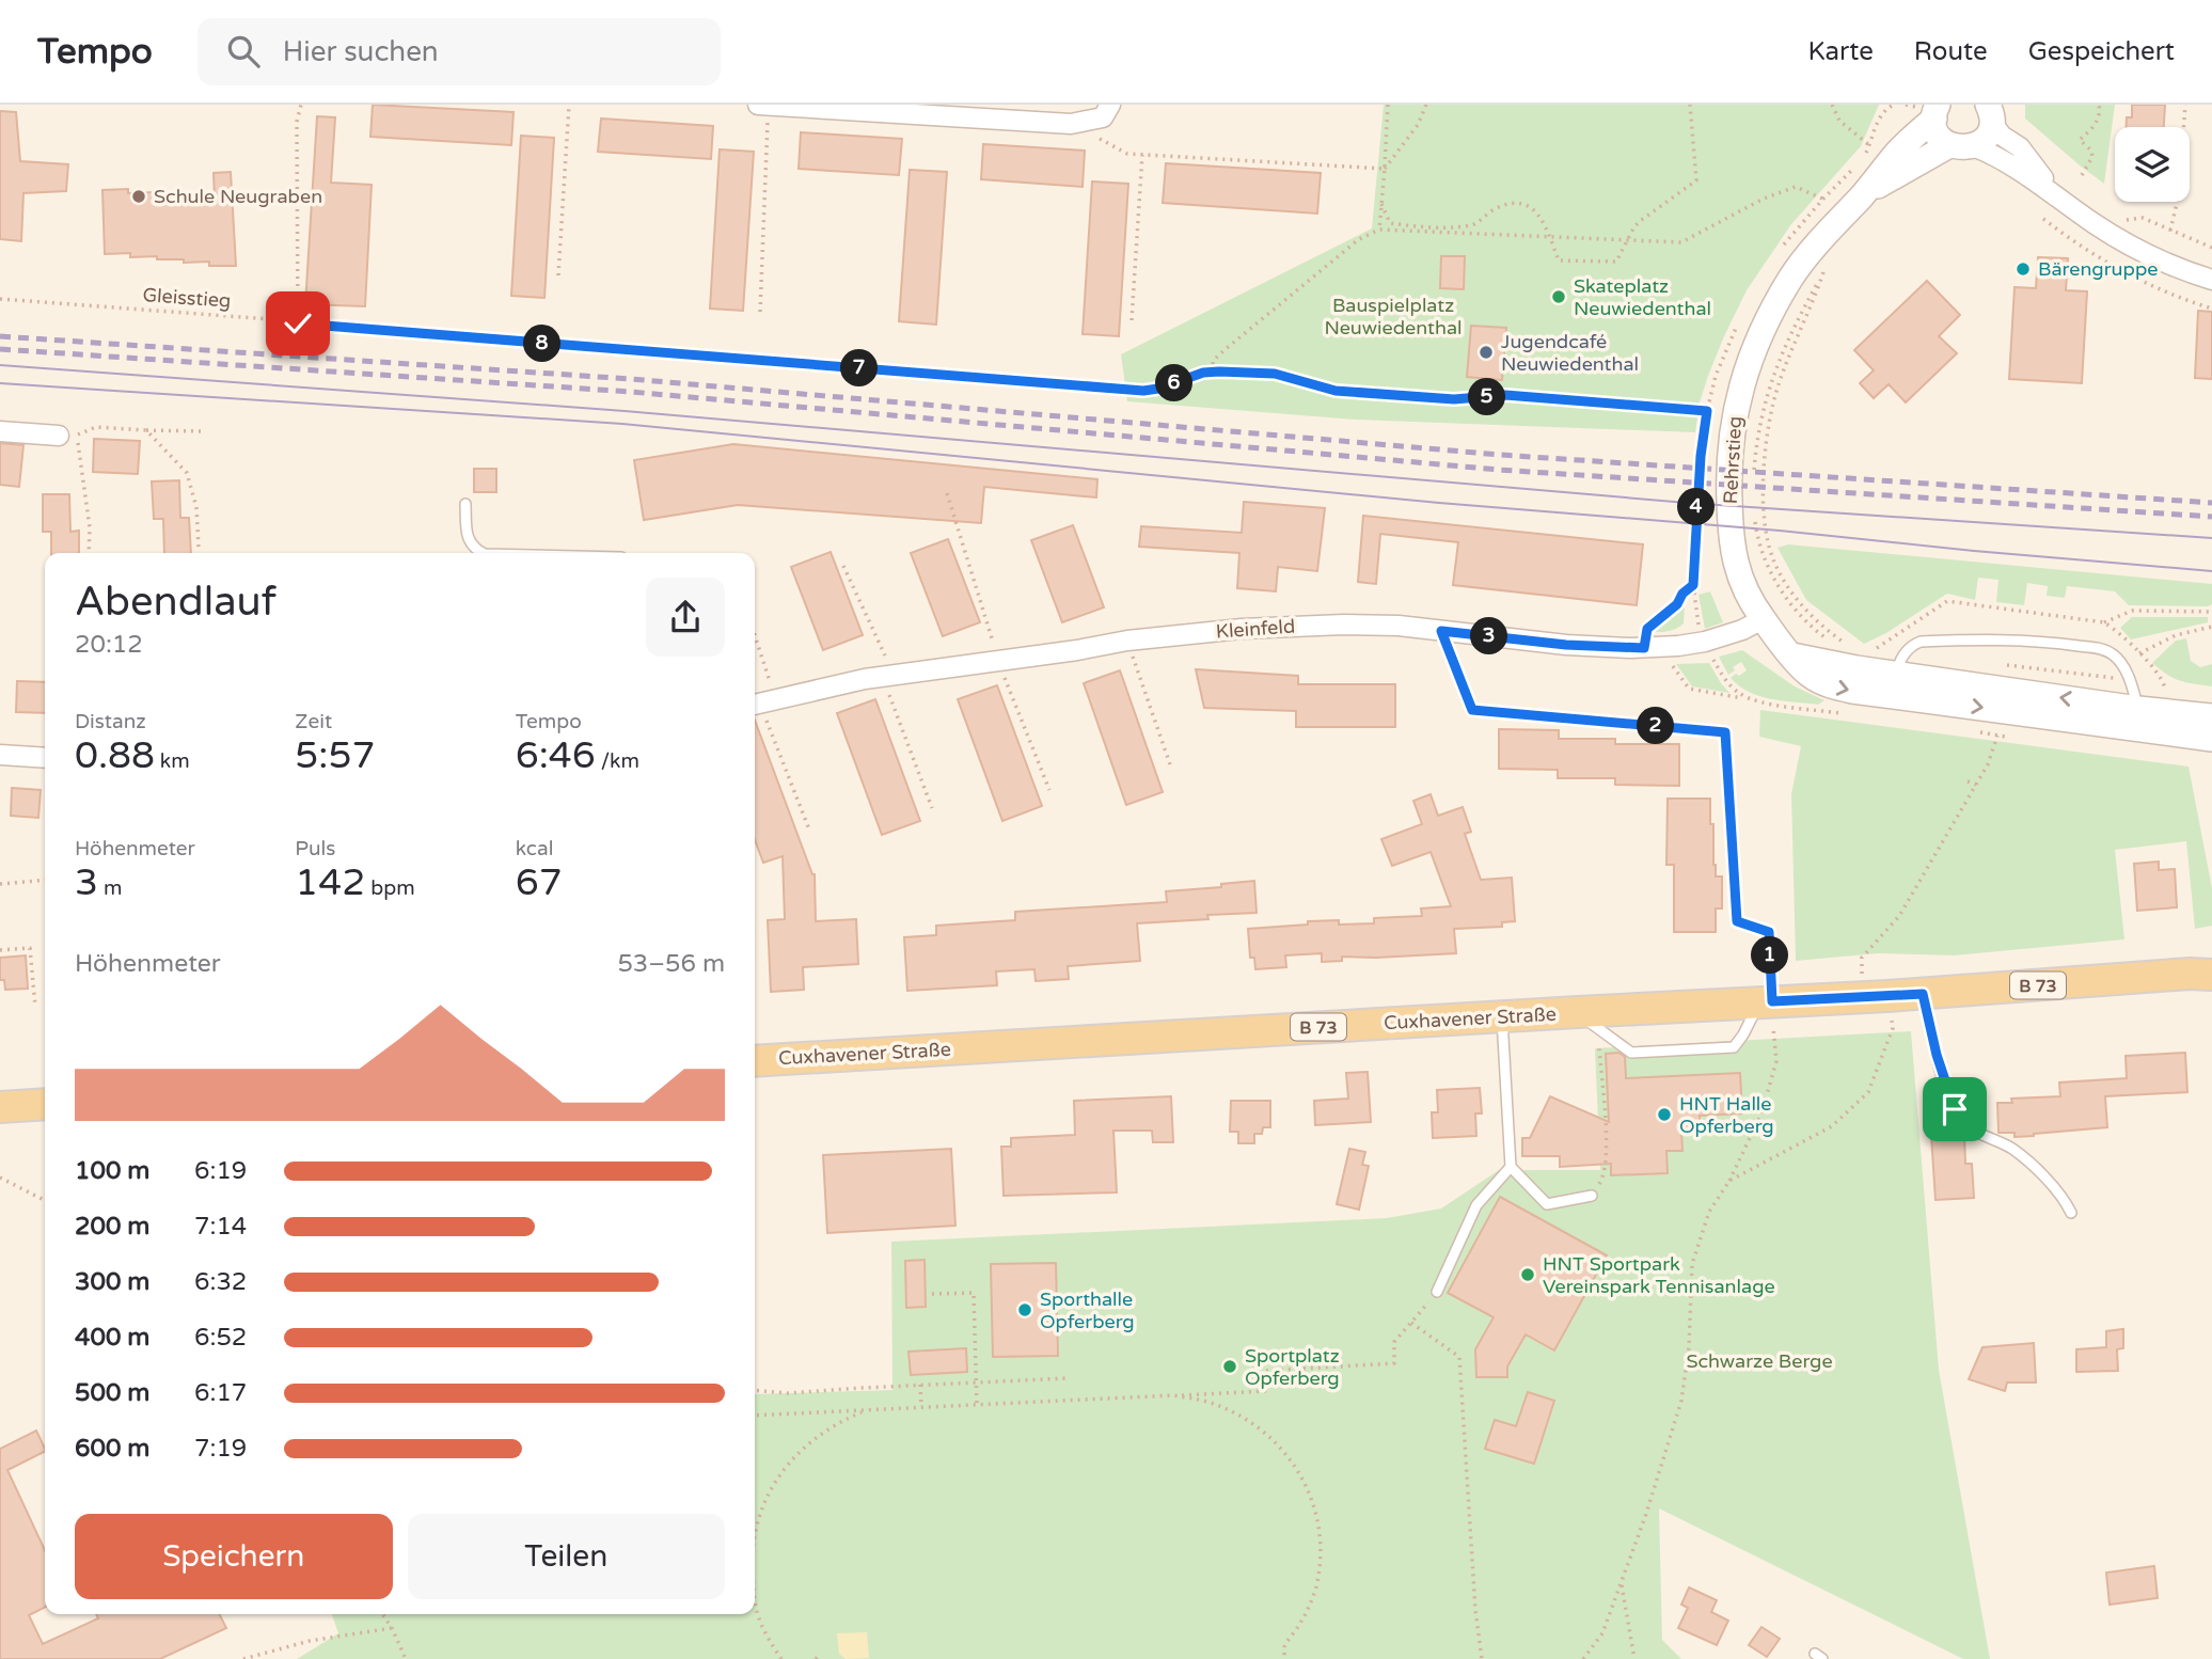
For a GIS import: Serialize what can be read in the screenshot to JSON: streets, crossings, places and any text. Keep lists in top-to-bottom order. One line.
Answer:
{"streets":{"main road":["B 73","Cuxhavener Straße"],"street":["Rehrstieg","Kleinfeld"],"path":["Gleisstieg"]},"crossings":[["Rehrstieg","Kleinfeld"]],"parks":["Bauspielplatz Neuwiedenthal","Schwarze Berge"],"places":["Schule Neugraben","Bärengruppe","Skateplatz Neuwiedenthal","Jugendcafé Neuwiedenthal","HNT Halle Opferberg","HNT Sportpark Vereinspark Tennisanlage","Sporthalle Opferberg","Sportplatz Opferberg"],"page":{"header":"Tempo","search":"Hier suchen","nav":["Karte","Route","Gespeichert"],"pins":["8","7","6","5","4","3","2","1"],"heading":["Abendlauf","20:12"],"stats":[["Distanz","0.88 km"],["Zeit","5:57"],["Tempo","6:46 /km"],["Höhenmeter","3 m"],["Puls","142 bpm"],["kcal","67"]],"chart":["Höhenmeter","53–56 m"],"list":[{"name":"100 m","note":"6:19"},{"name":"200 m","note":"7:14"},{"name":"300 m","note":"6:32"},{"name":"400 m","note":"6:52"},{"name":"500 m","note":"6:17"},{"name":"600 m","note":"7:19"}],"buttons":["Speichern","Teilen"]}}
